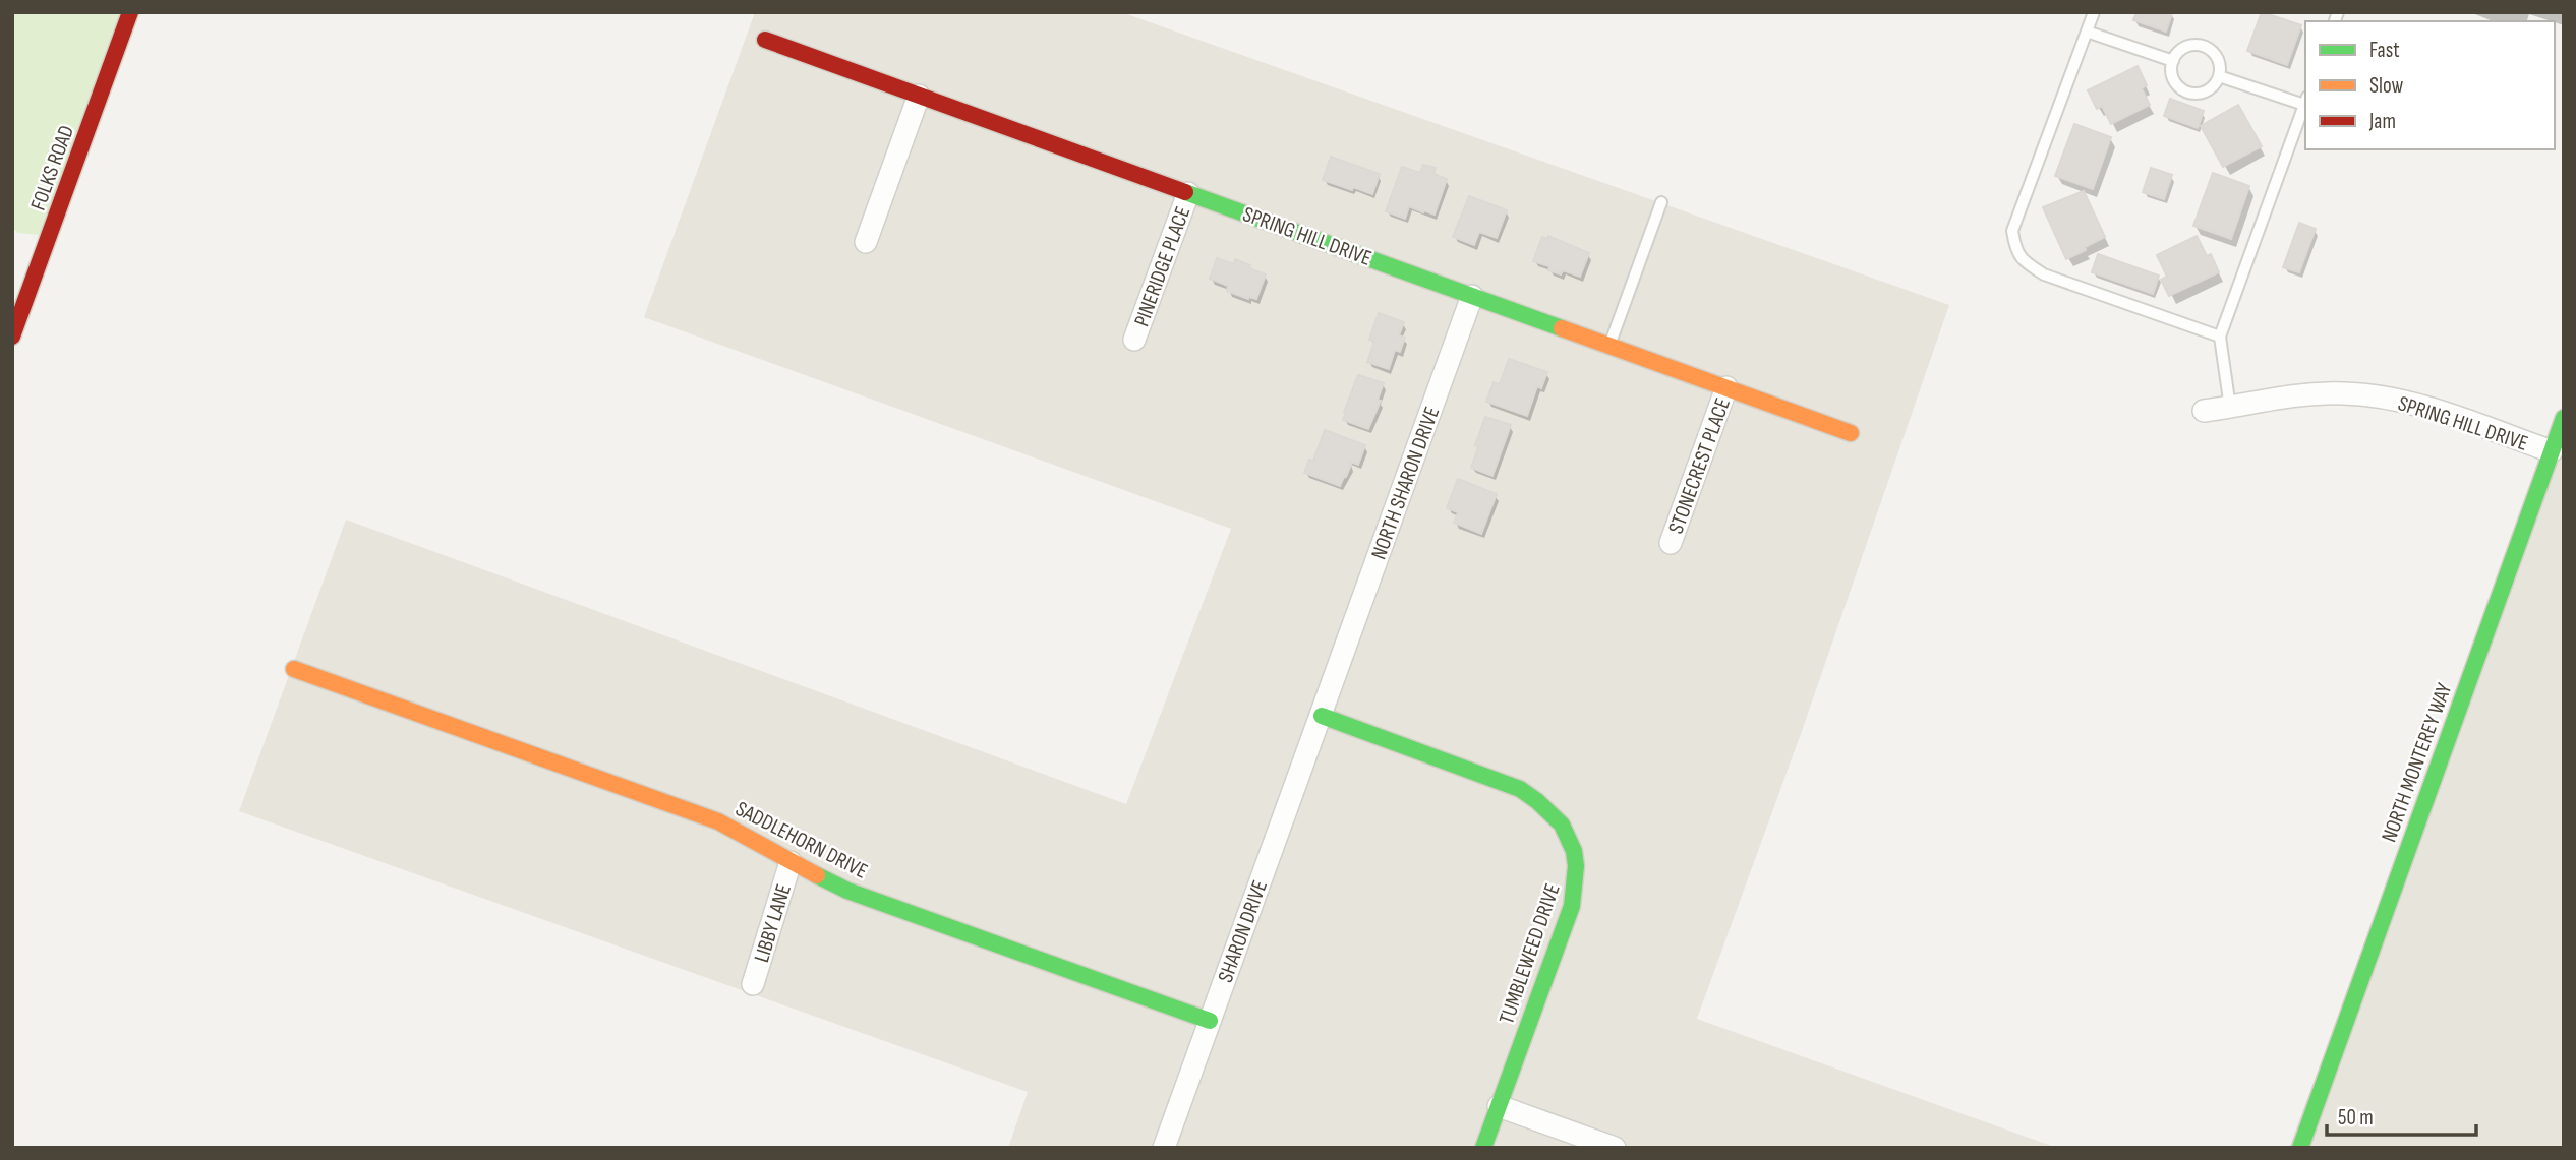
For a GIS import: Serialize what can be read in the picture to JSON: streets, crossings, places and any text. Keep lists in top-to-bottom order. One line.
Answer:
{"streets":{"street":["FOLKS ROAD","SPRING HILL DRIVE","PINERIDGE PLACE","STONECREST PLACE","NORTH SHARON DRIVE","NORTH MONTEREY WAY","SADDLEHORN DRIVE","LIBBY LANE","SHARON DRIVE","TUMBLEWEED DRIVE"]},"crossings":[["SPRING HILL DRIVE","PINERIDGE PLACE"],["SPRING HILL DRIVE","STONECREST PLACE"],["SPRING HILL DRIVE","NORTH SHARON DRIVE"],["SPRING HILL DRIVE","NORTH MONTEREY WAY"],["NORTH SHARON DRIVE","SHARON DRIVE"],["NORTH SHARON DRIVE","TUMBLEWEED DRIVE"],["SADDLEHORN DRIVE","LIBBY LANE"],["SADDLEHORN DRIVE","SHARON DRIVE"],["SHARON DRIVE","TUMBLEWEED DRIVE"]],"legend":["Fast","Slow","Jam"],"scale_bar":"50 m"}
